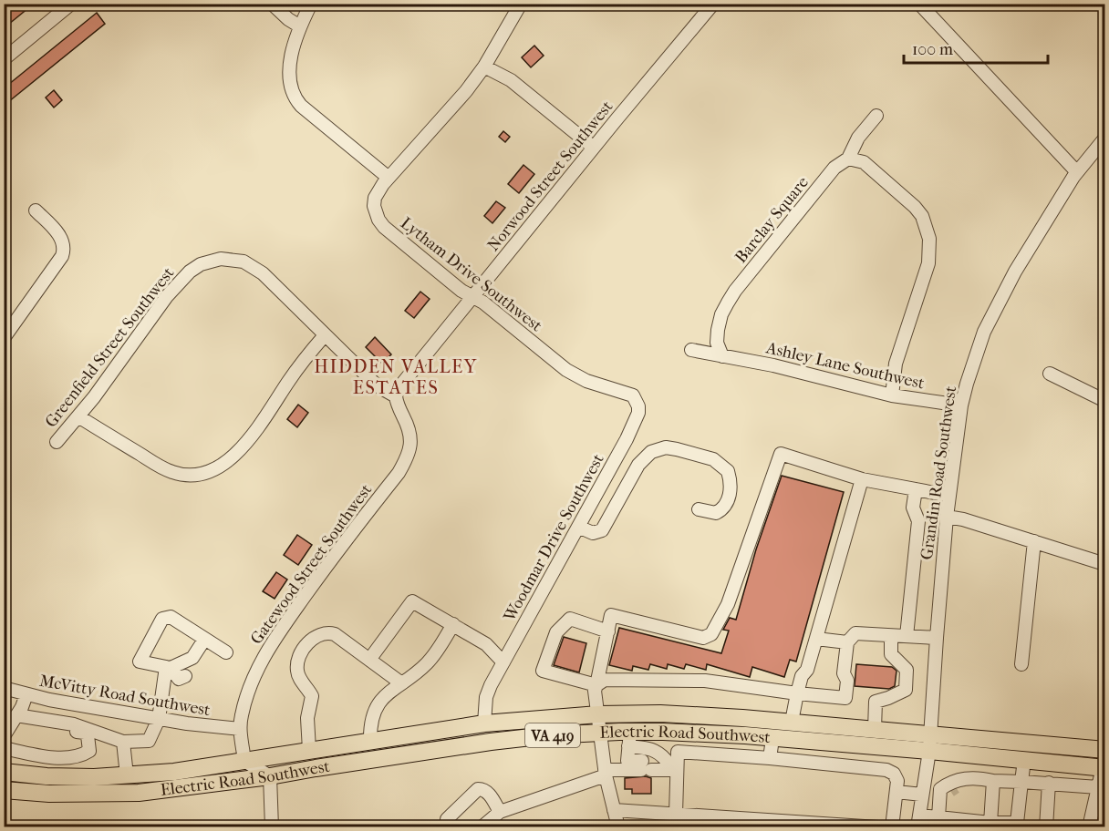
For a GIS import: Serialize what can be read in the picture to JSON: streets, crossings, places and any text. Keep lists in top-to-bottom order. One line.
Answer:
{"streets":{"main road":["VA 419","Electric Road Southwest"],"street":["Norwood Street Southwest","Barclay Square","Lytham Drive Southwest","Greenfield Street Southwest","Ashley Lane Southwest","Grandin Road Southwest","Woodmar Drive Southwest","Gatewood Street Southwest","McVitty Road Southwest"]},"crossings":[["Norwood Street Southwest","Lytham Drive Southwest"],["Norwood Street Southwest","Greenfield Street Southwest"],["Norwood Street Southwest","Gatewood Street Southwest"],["Barclay Square","Ashley Lane Southwest"],["Lytham Drive Southwest","Woodmar Drive Southwest"],["Greenfield Street Southwest","Gatewood Street Southwest"],["Ashley Lane Southwest","Grandin Road Southwest"],["Grandin Road Southwest","Electric Road Southwest"],["Woodmar Drive Southwest","Electric Road Southwest"],["Gatewood Street Southwest","McVitty Road Southwest"],["Gatewood Street Southwest","Electric Road Southwest"]],"districts":["HIDDEN VALLEY ESTATES"],"scale_bar":"100 m"}
